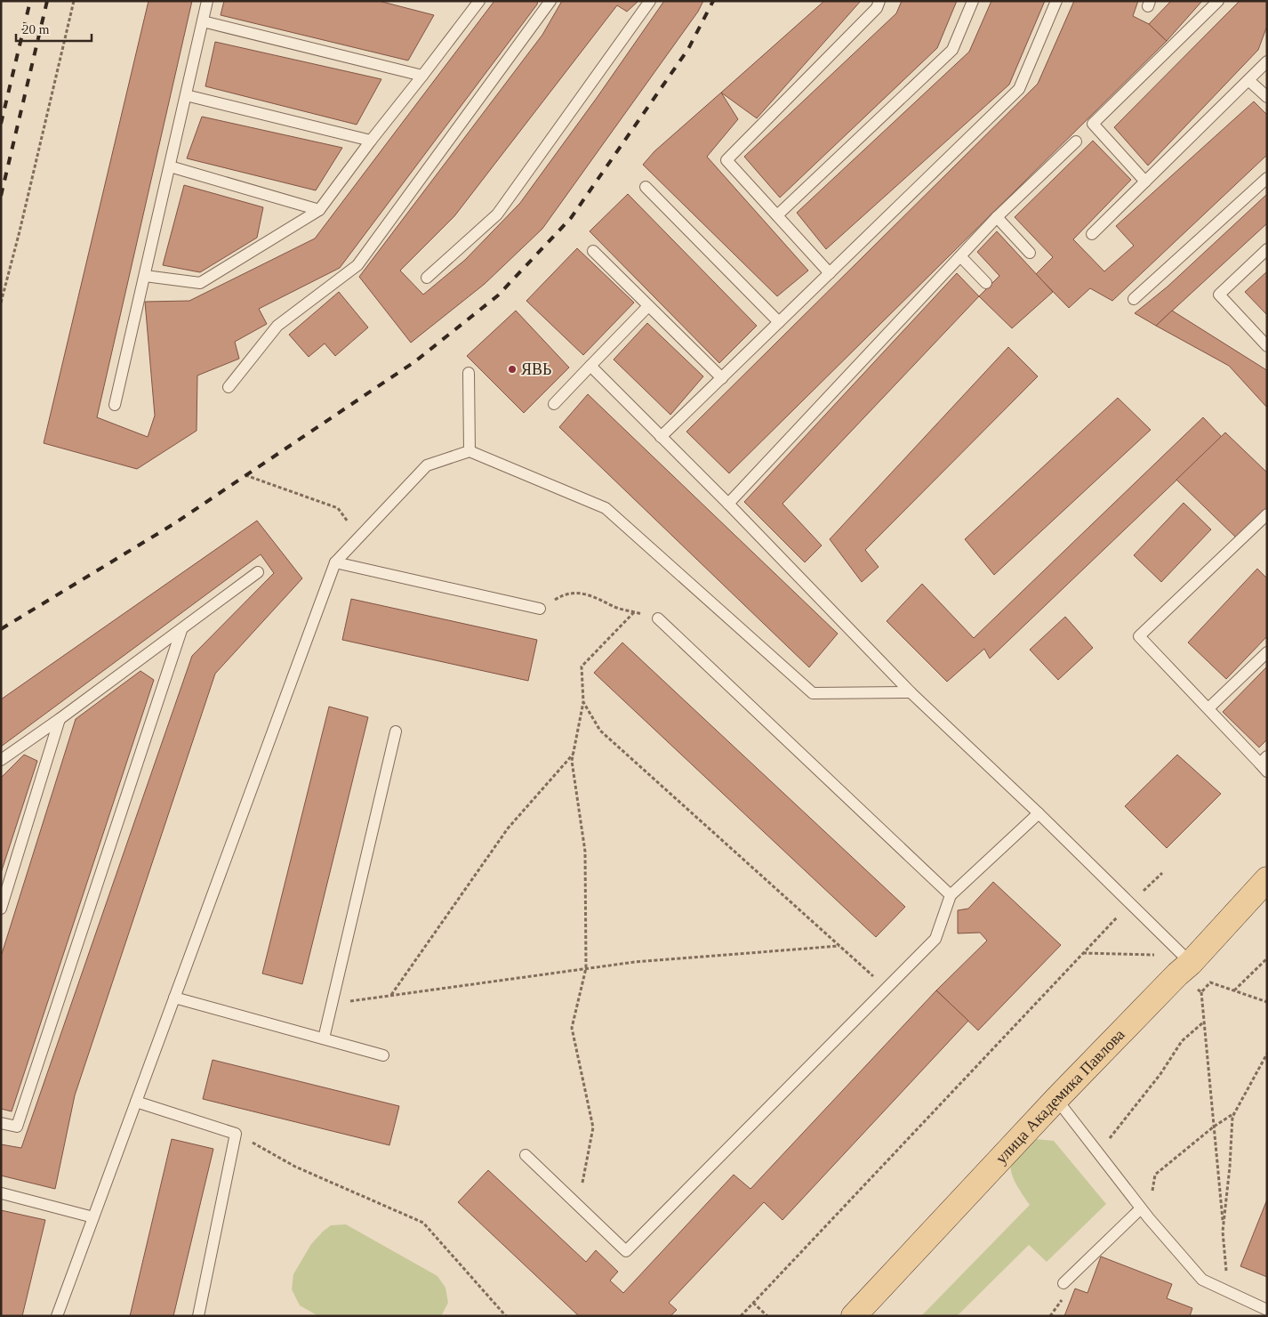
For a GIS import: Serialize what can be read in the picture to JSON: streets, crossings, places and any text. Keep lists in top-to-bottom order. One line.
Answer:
{"streets":{"main road":["улица Академика Павлова"]},"places":["ЯВЬ"],"scale_bar":"20 m"}
